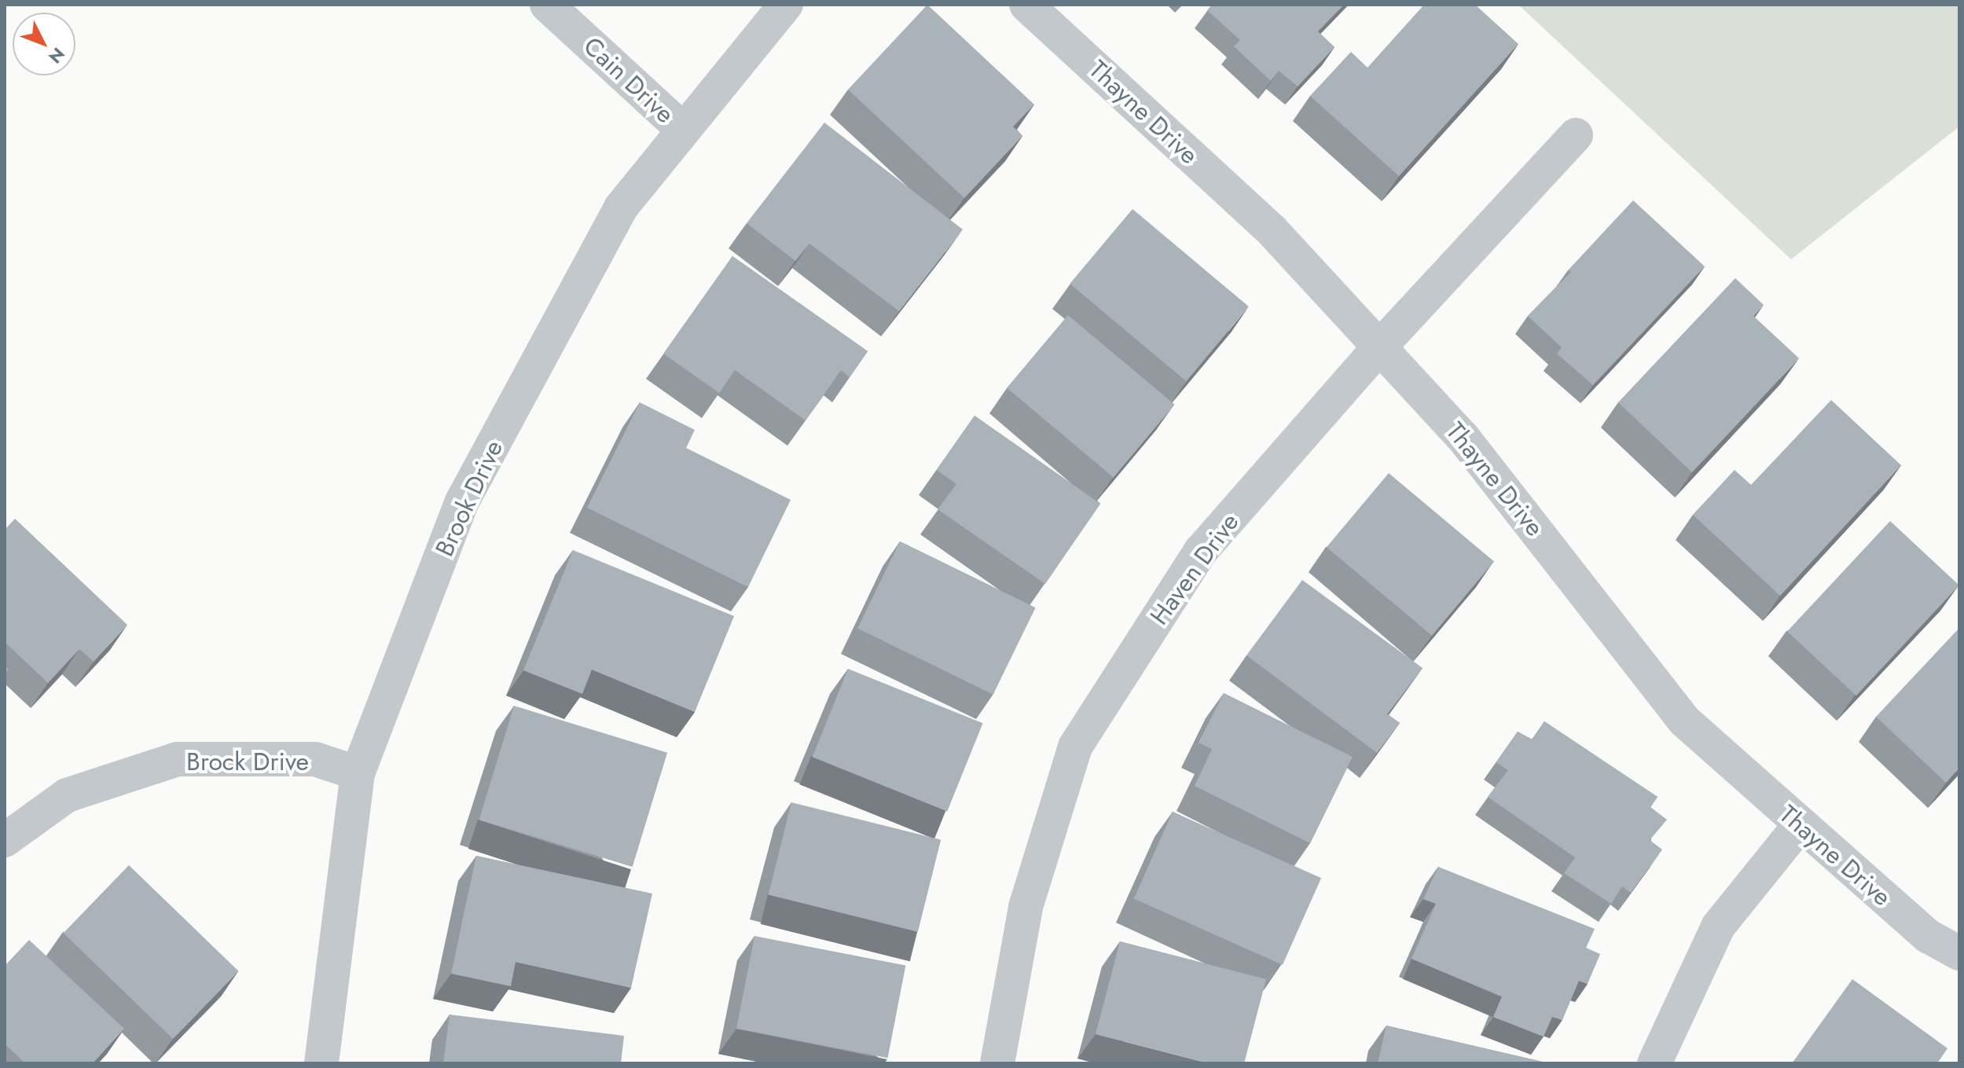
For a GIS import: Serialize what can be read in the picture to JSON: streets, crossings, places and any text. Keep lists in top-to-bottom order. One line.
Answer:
{"streets":{"street":["Cain Drive","Thayne Drive","Brook Drive","Haven Drive","Brock Drive"]},"crossings":[["Cain Drive","Brook Drive"],["Thayne Drive","Haven Drive"],["Brook Drive","Brock Drive"]],"north":"bottom right"}
